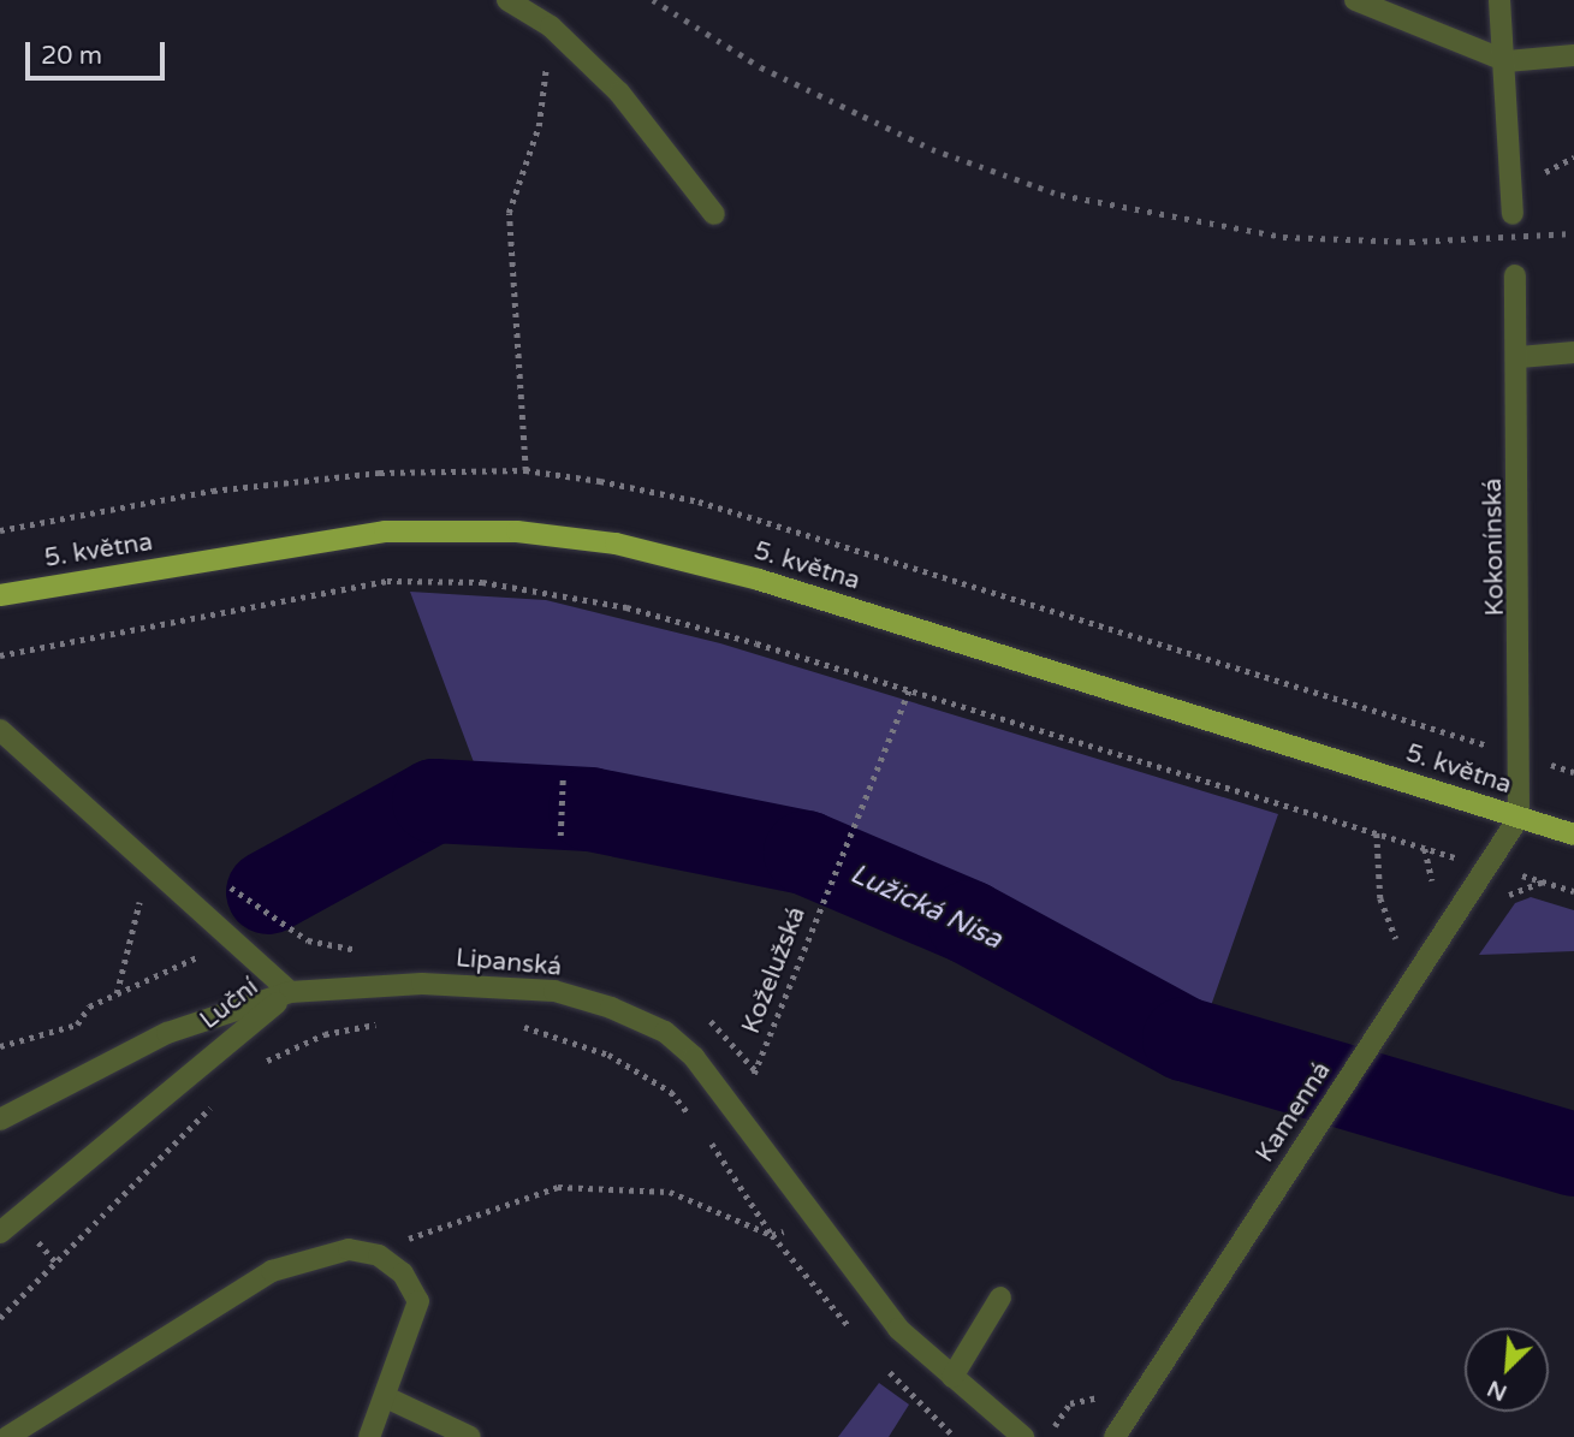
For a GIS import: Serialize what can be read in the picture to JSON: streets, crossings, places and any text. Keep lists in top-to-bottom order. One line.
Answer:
{"streets":{"main road":["5. května"],"street":["Kokonínská","Lipanská","Luční","Kamenná"],"path":["Koželužská"]},"crossings":[["Kokonínská","5. května"],["Kokonínská","Kamenná"],["5. května","Kamenná"],["Lipanská","Luční"]],"water":["Lužická Nisa"],"scale_bar":"20 m","north":"bottom left"}
